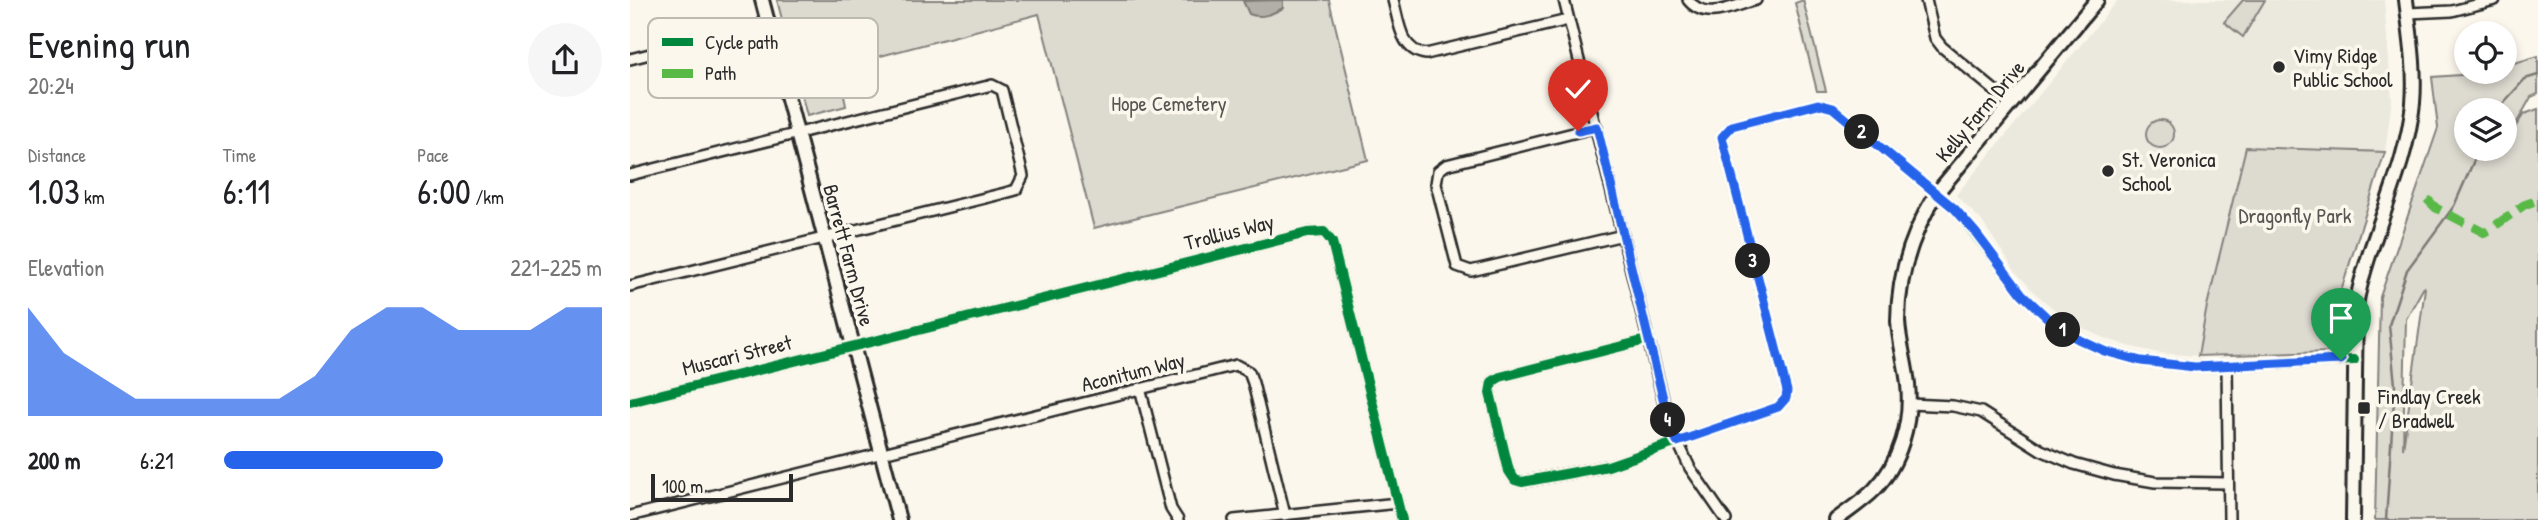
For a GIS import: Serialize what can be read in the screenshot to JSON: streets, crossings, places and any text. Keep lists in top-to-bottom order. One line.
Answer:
{"streets":{"street":["Kelly Farm Drive","Trollius Way","Barrett Farm Drive","Muscari Street","Aconitum Way"]},"crossings":[["Trollius Way","Barrett Farm Drive"],["Trollius Way","Muscari Street"],["Barrett Farm Drive","Muscari Street"],["Barrett Farm Drive","Aconitum Way"]],"parks":["Hope Cemetery","Dragonfly Park"],"places":{"other":["Vimy Ridge Public School","St. Veronica School"],"transit":["Findlay Creek / Bradwell"]},"legend":["Cycle path","Path"],"scale_bar":"100 m","page":{"heading":["Evening run","20:24"],"pins":["2","3","1","4"],"stats":[["Distance","1.03 km"],["Time","6:11"],["Pace","6:00 /km"]],"chart":["Elevation","221–225 m"],"list":[{"name":"200 m","note":"6:21"}],"scale":"100 m"}}
